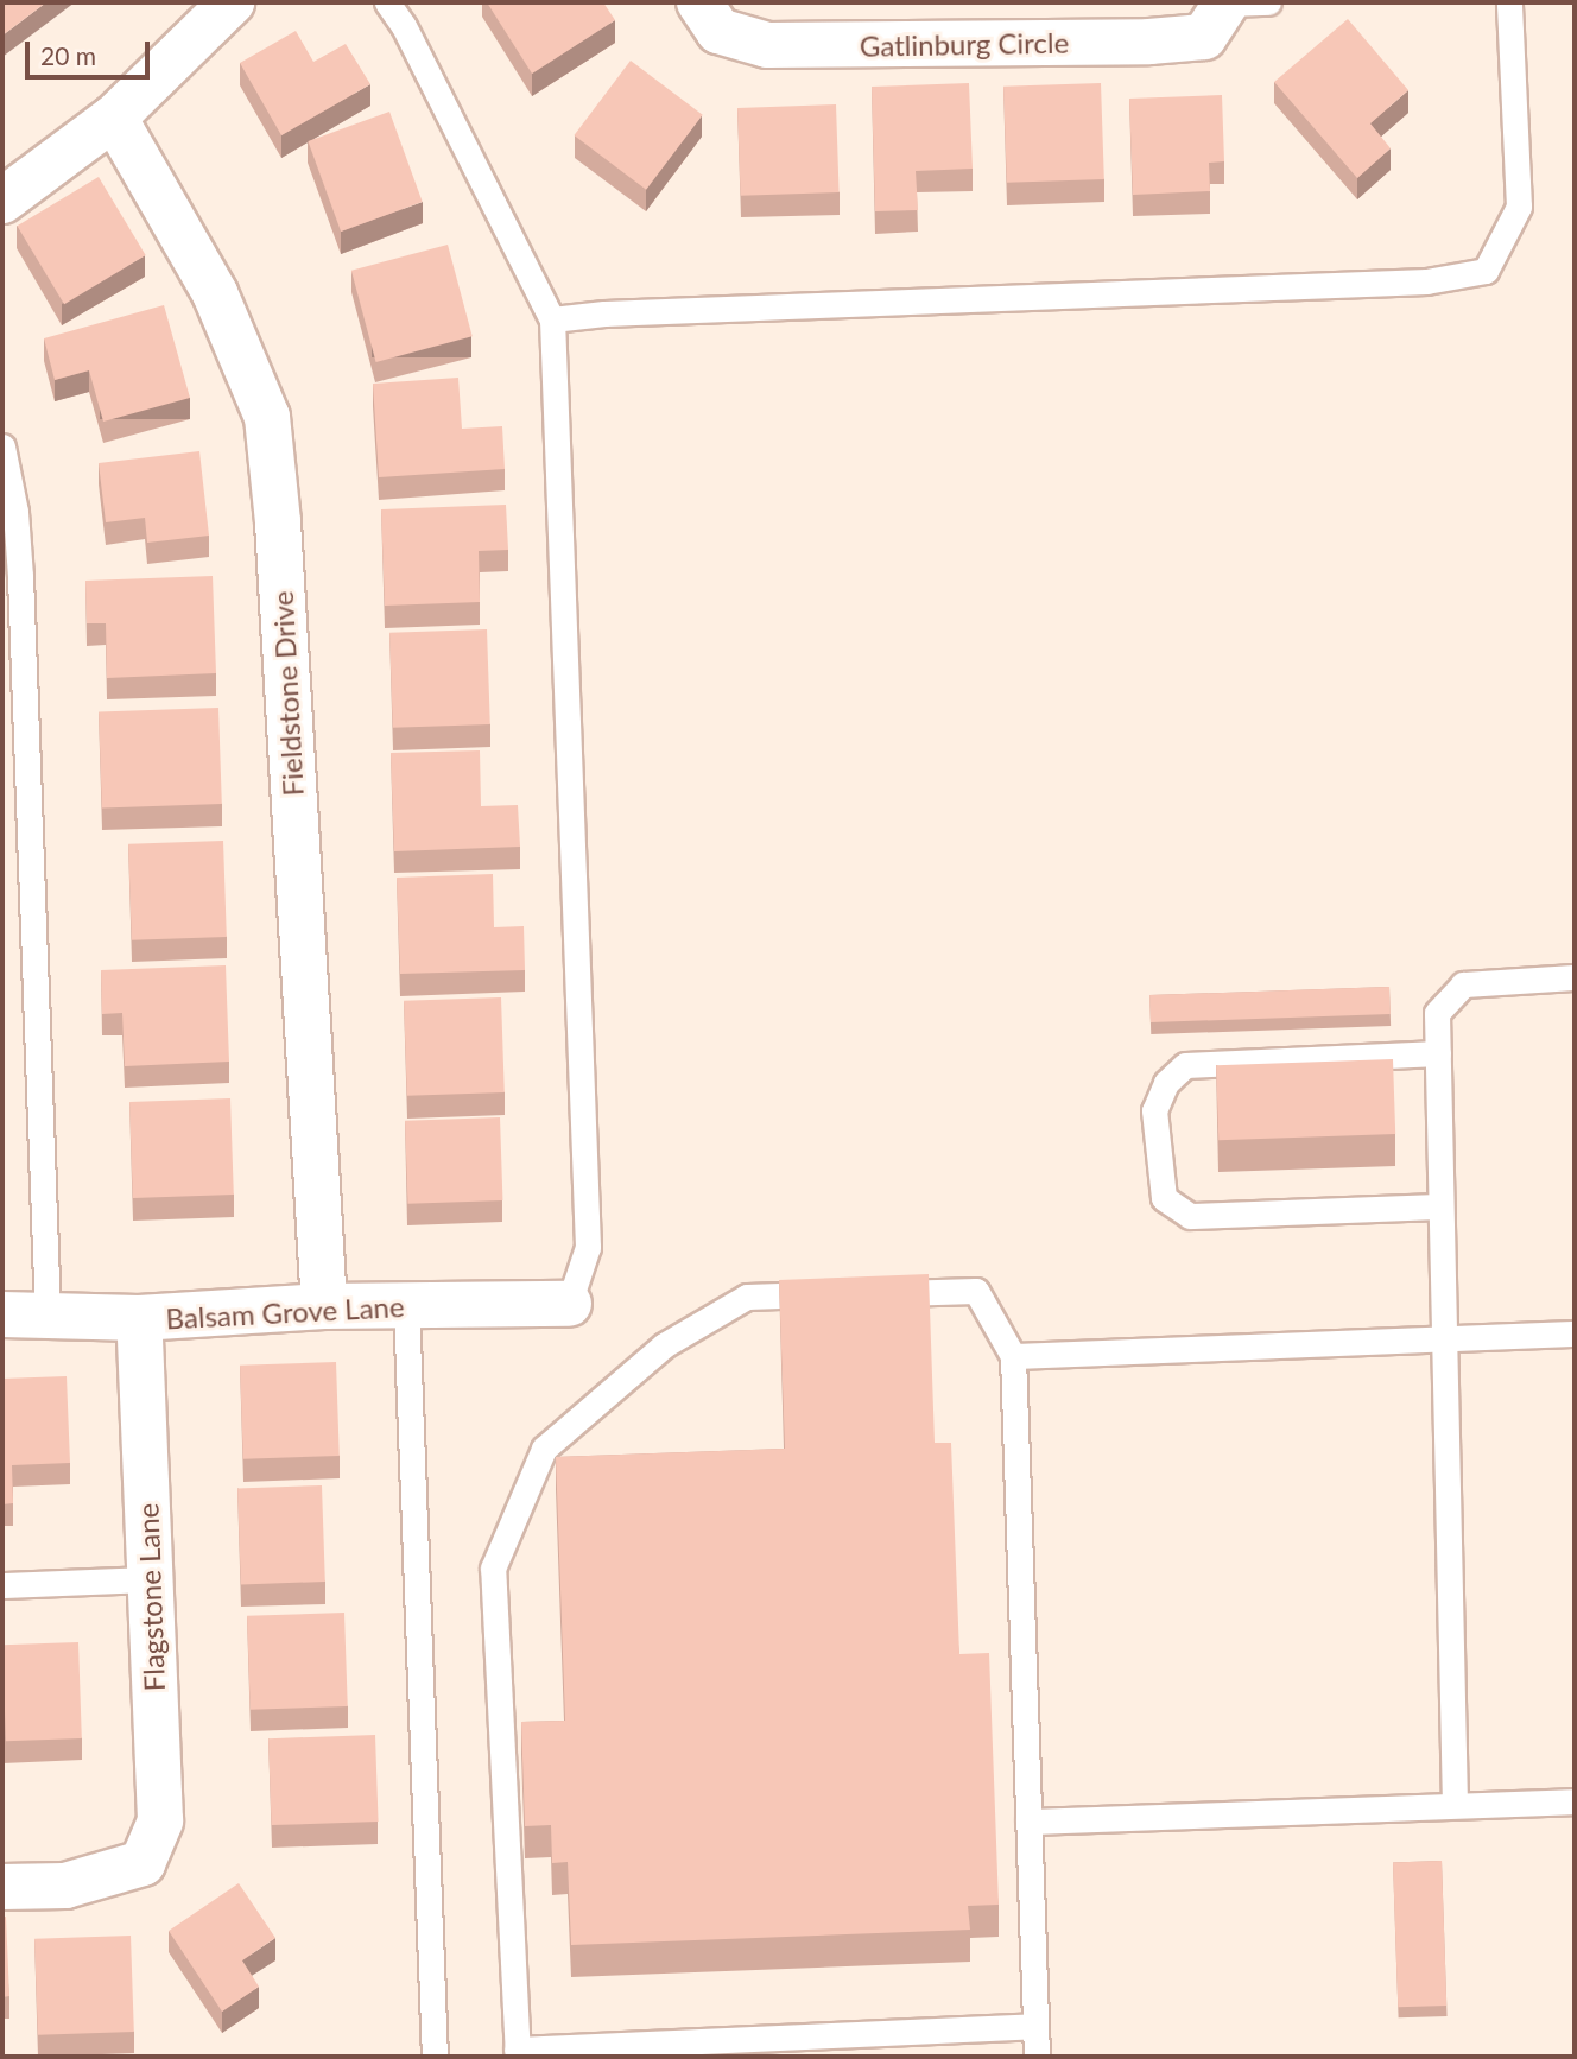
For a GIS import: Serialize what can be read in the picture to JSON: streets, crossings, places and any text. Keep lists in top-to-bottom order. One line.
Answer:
{"streets":{"street":["Gatlinburg Circle","Fieldstone Drive","Balsam Grove Lane","Flagstone Lane"]},"crossings":[["Fieldstone Drive","Balsam Grove Lane"],["Balsam Grove Lane","Flagstone Lane"]],"scale_bar":"20 m"}
